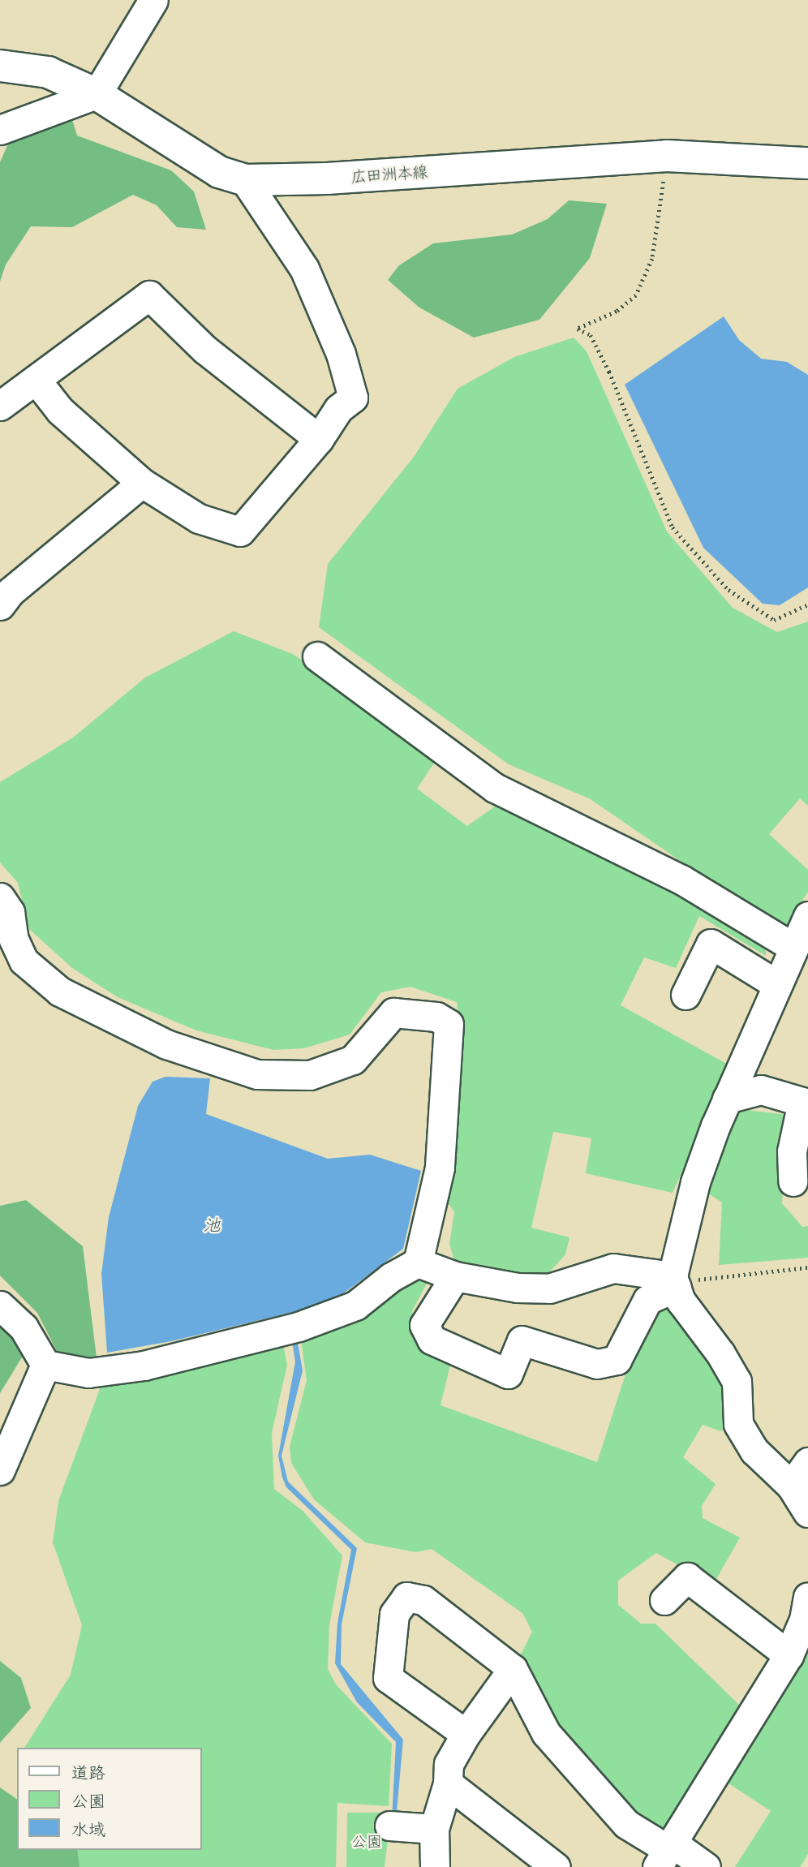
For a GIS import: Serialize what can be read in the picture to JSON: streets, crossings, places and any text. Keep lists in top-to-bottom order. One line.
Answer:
{"streets":{"main road":["広田洲本線"]},"water":["池"],"parks":["公園"],"legend":["道路","公園","水域"]}
